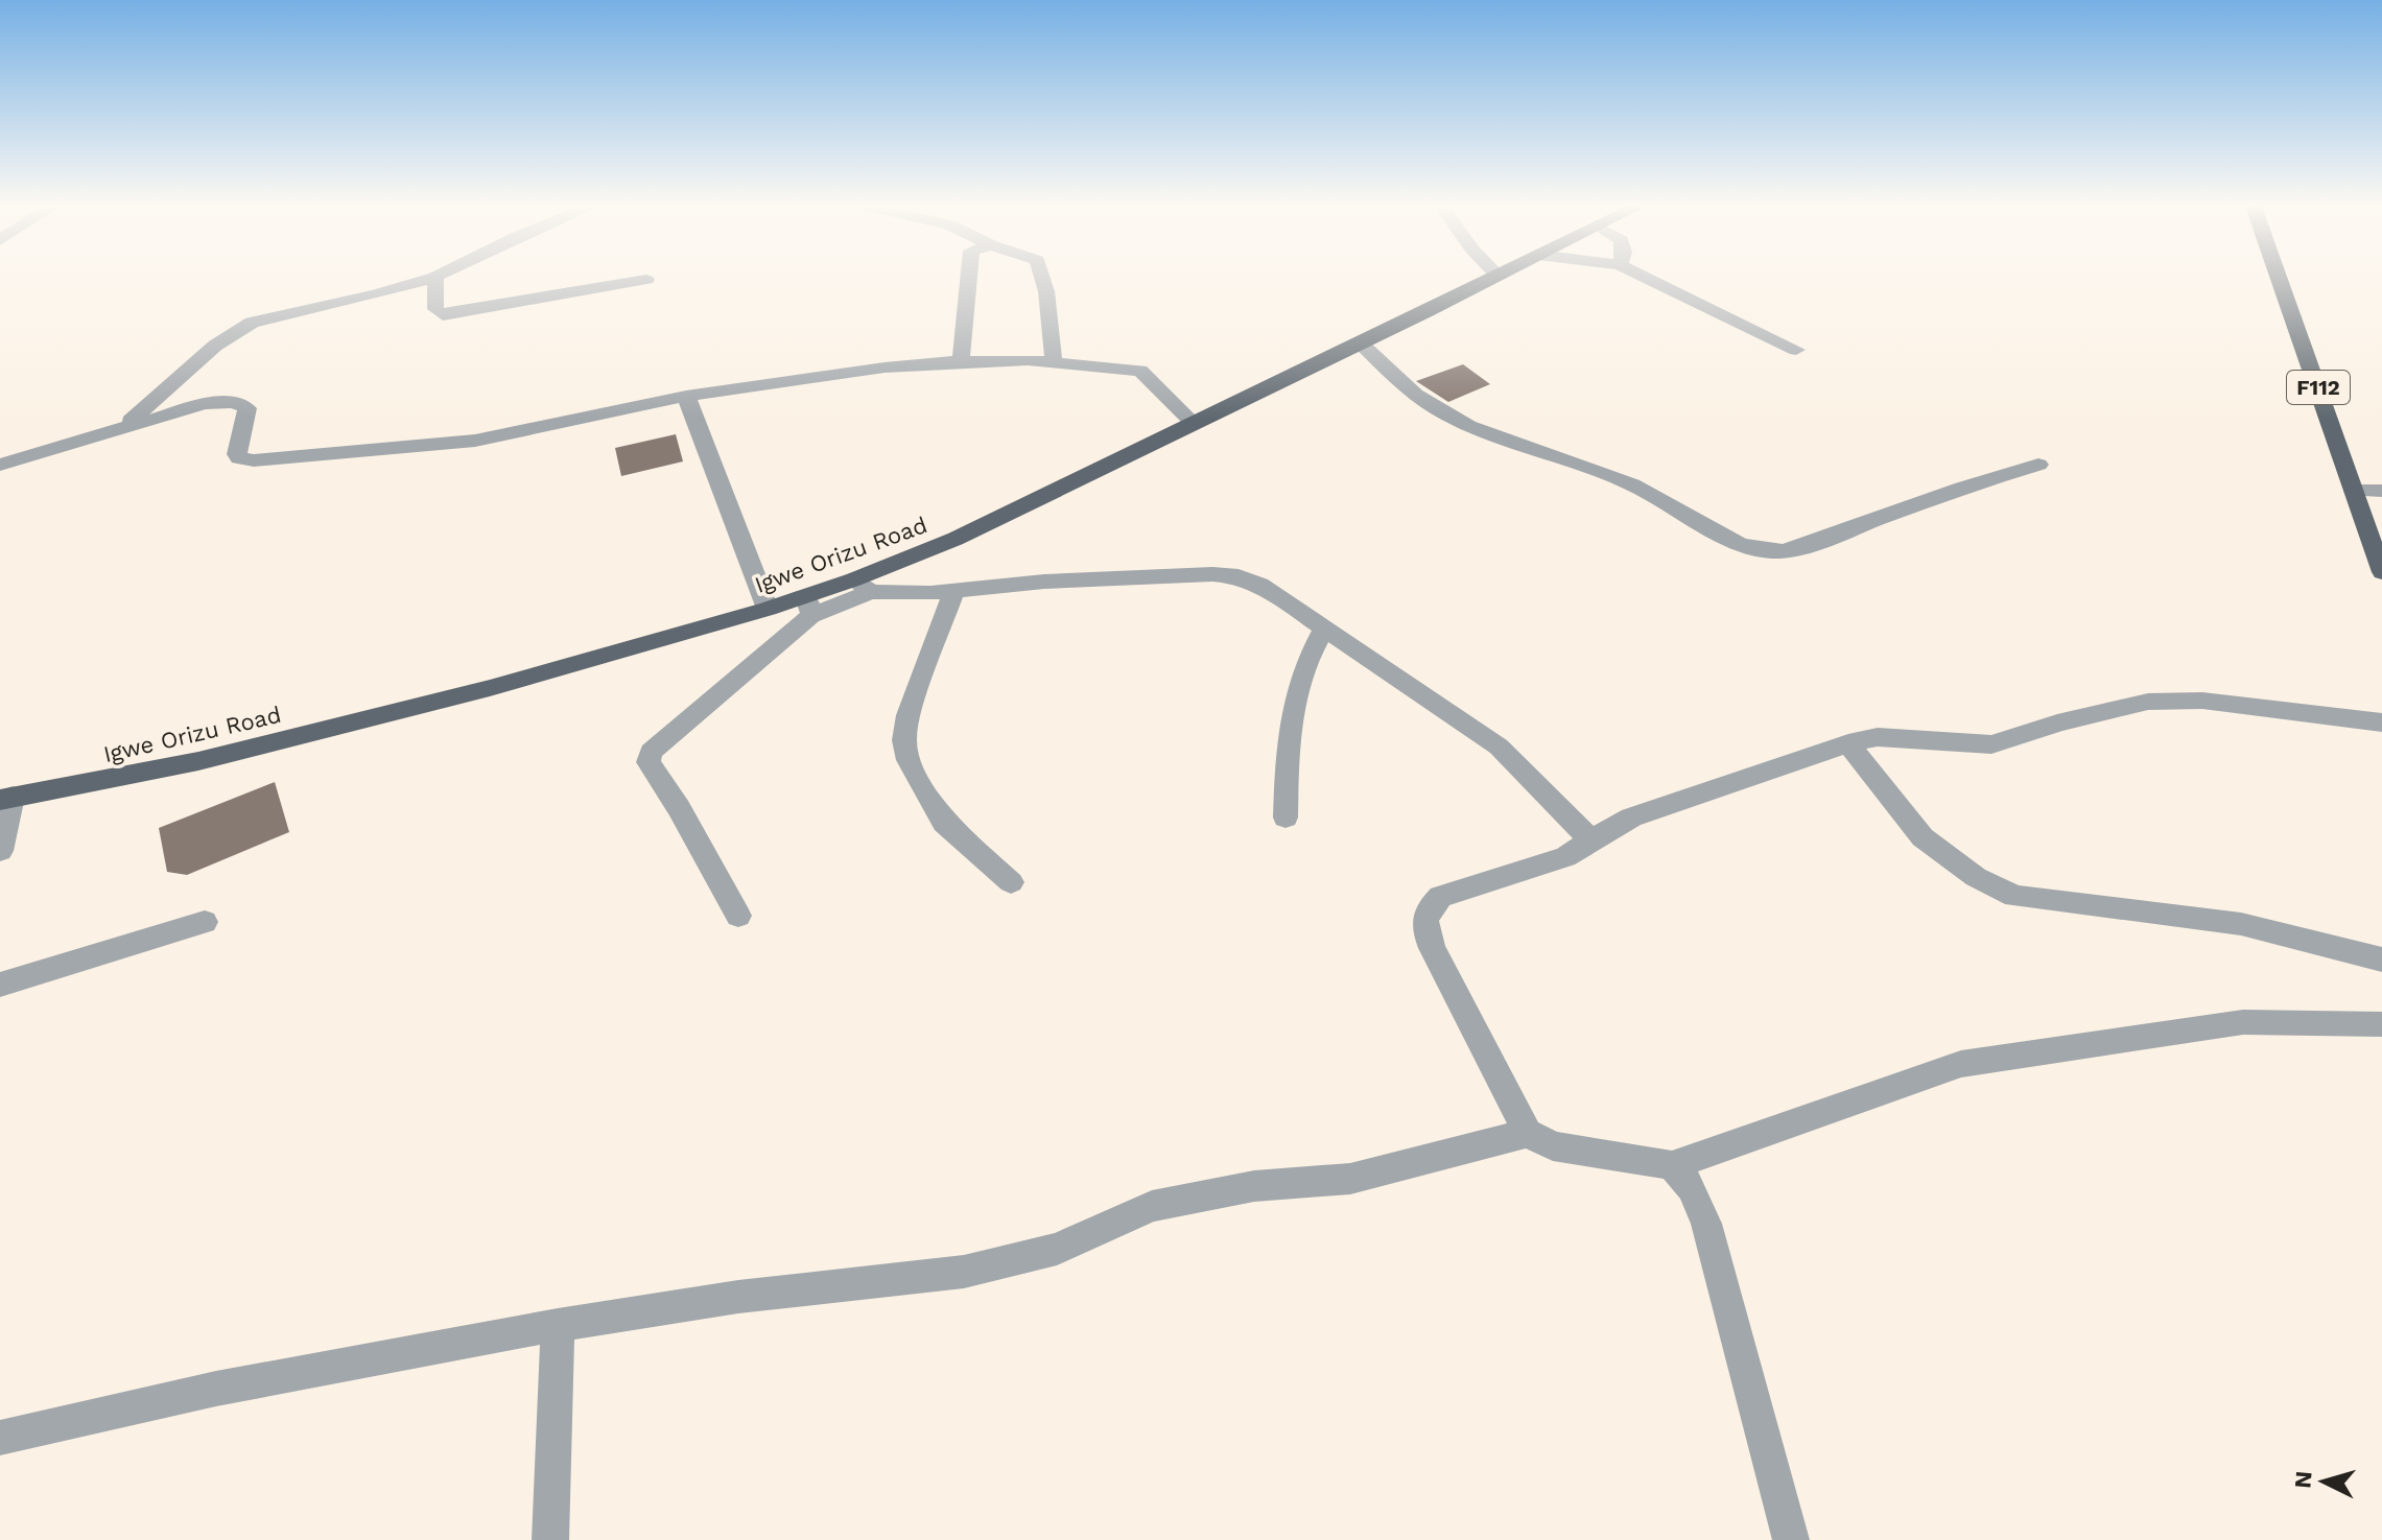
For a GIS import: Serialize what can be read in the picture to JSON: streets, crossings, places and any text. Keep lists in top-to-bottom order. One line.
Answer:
{"streets":{"main road":["F112","Igwe Orizu Road"]},"north":"left"}
